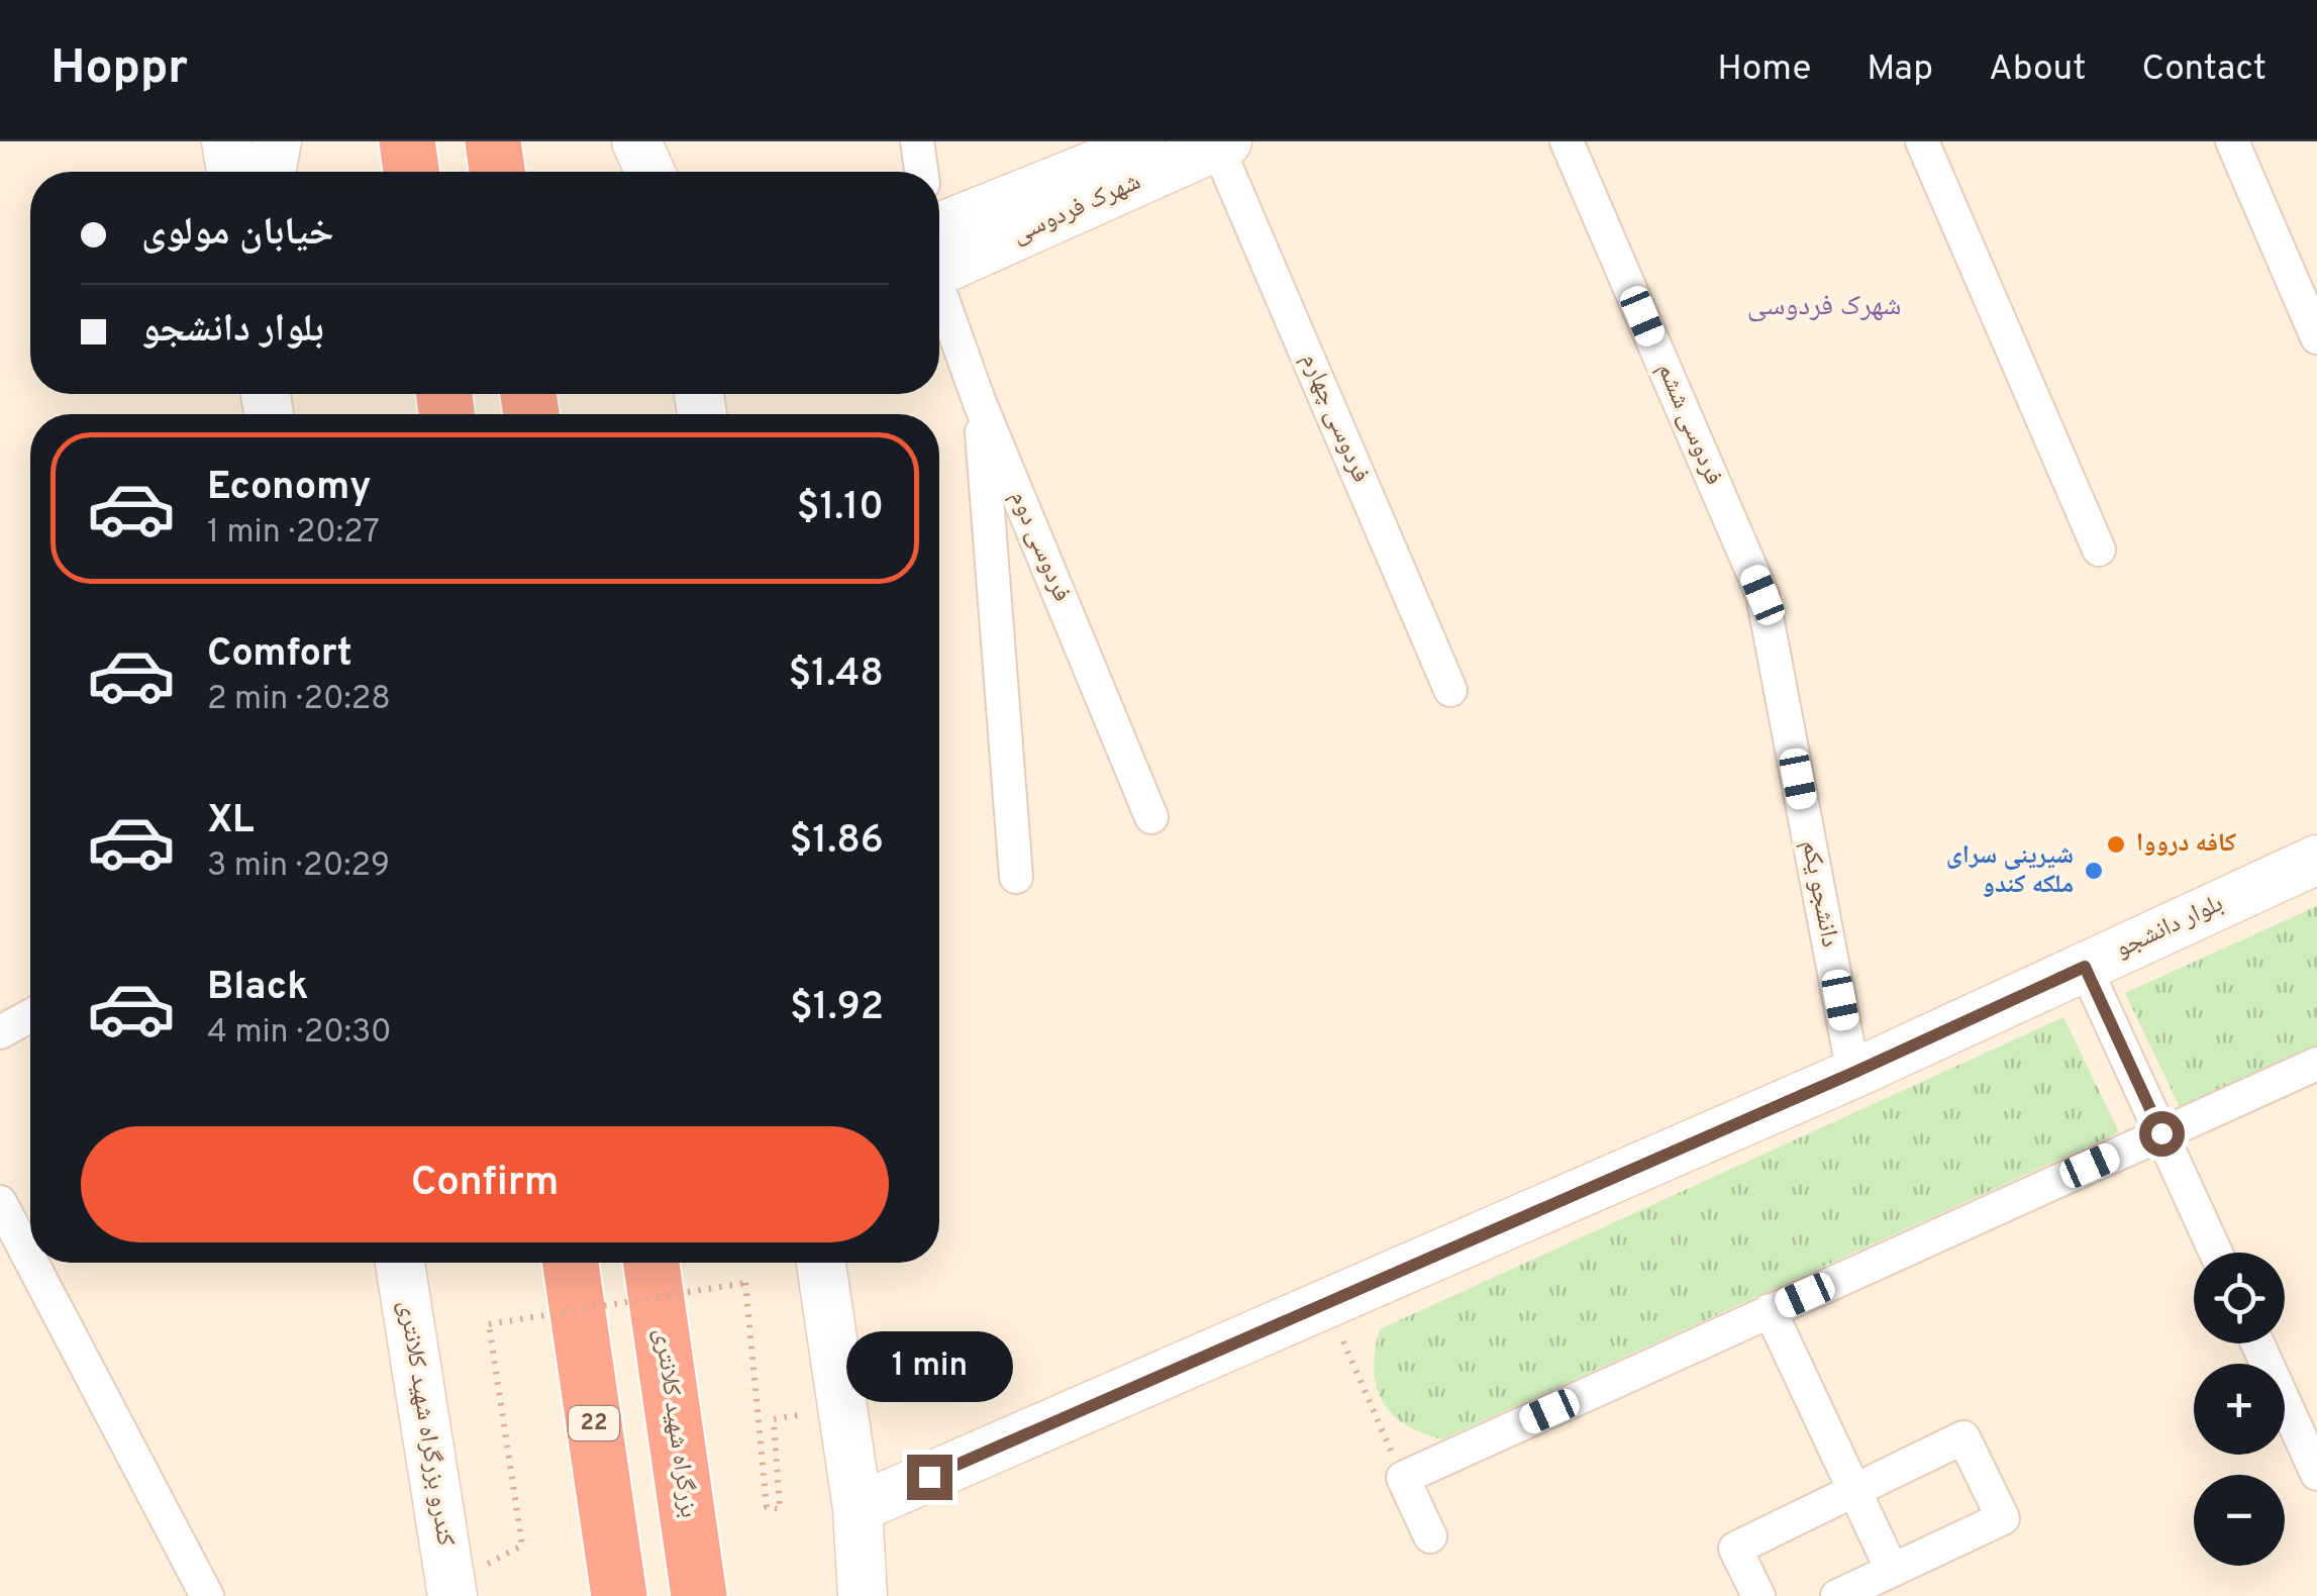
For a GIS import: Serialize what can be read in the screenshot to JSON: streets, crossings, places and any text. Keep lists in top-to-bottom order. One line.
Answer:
{"streets":{"highway":["22","بزرگراه شهید کلانتری"],"street":["شهرک فردوسی","فردوسی چهارم","فردوسی ششم","فردوسی دوم","دانشجو یکم","بلوار دانشجو","کندرو بزرگراه شهید کلانتری"]},"crossings":[["شهرک فردوسی","فردوسی چهارم"],["فردوسی ششم","دانشجو یکم"],["دانشجو یکم","بلوار دانشجو"]],"districts":["شهرک فردوسی"],"places":["کافه درووا","شیرینی سرای ملکه کندو"],"page":{"header":"Hoppr","nav":["Home","Map","About","Contact"],"banner":["خیابان مولوی","بلوار دانشجو"],"list":[{"name":"Economy","note":"1 min · 20:27","value":"$1.10"},{"name":"Comfort","note":"2 min · 20:28","value":"$1.48"},{"name":"XL","note":"3 min · 20:29","value":"$1.86"},{"name":"Black","note":"4 min · 20:30","value":"$1.92"}],"buttons":"Confirm","map_buttons":["+","−"],"bubble":"1 min"}}
